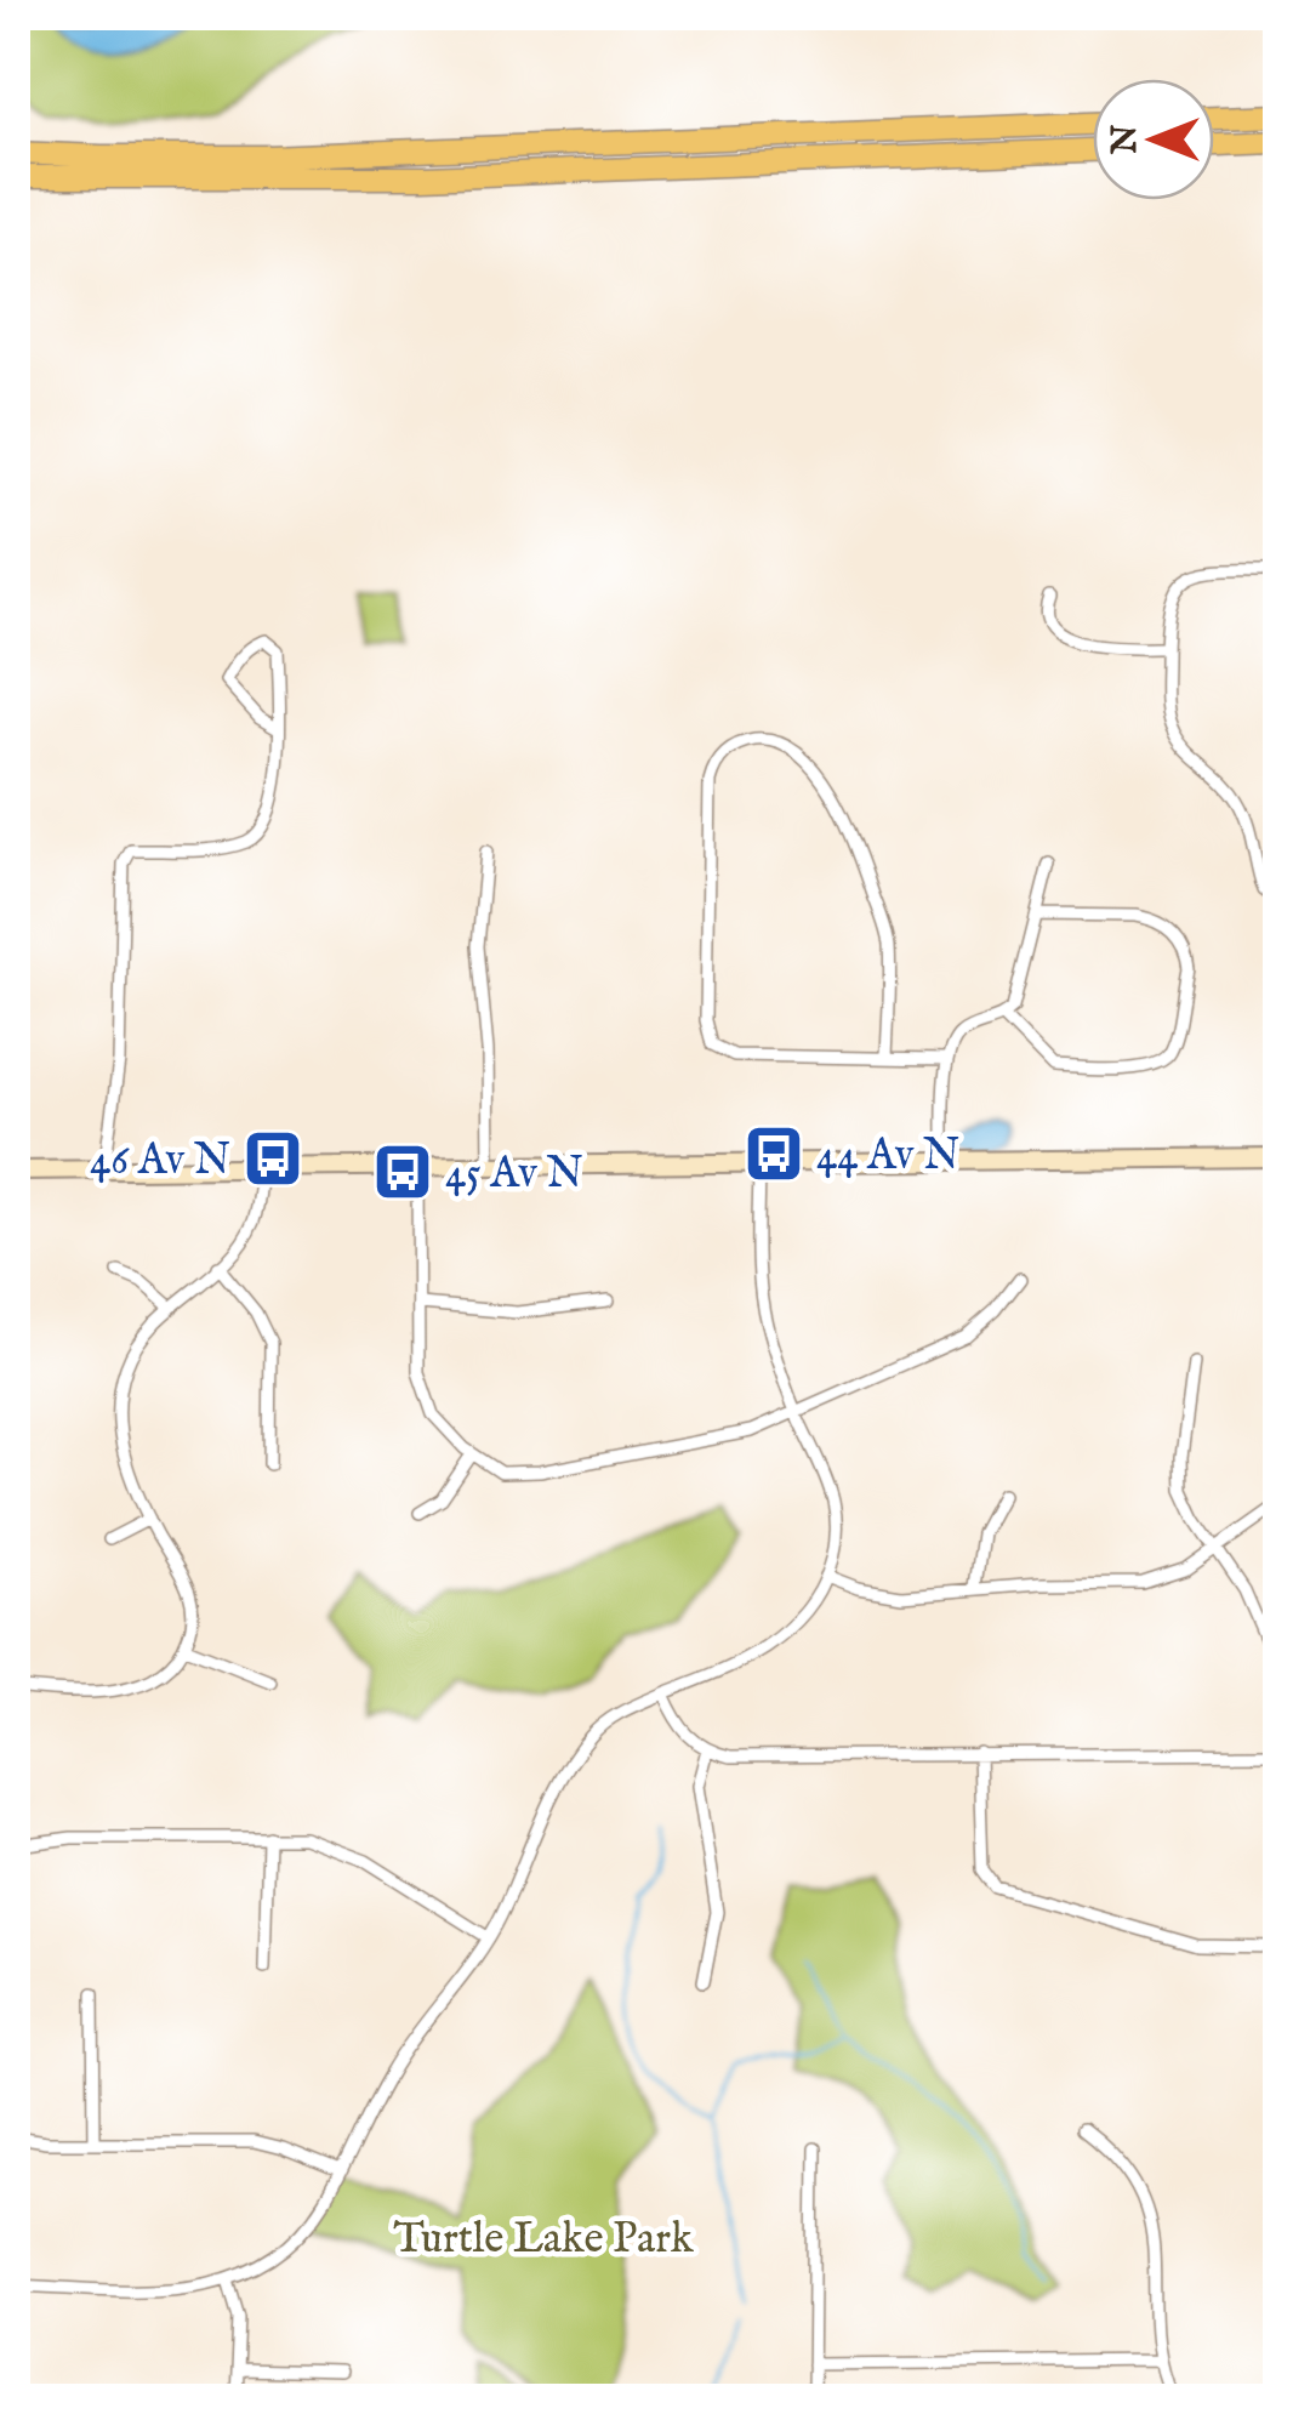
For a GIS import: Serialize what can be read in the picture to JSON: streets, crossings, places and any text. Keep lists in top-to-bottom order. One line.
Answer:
{"parks":["Turtle Lake Park"],"places":{"bus stop":["44 Av N","46 Av N","45 Av N"]},"north":"left"}
